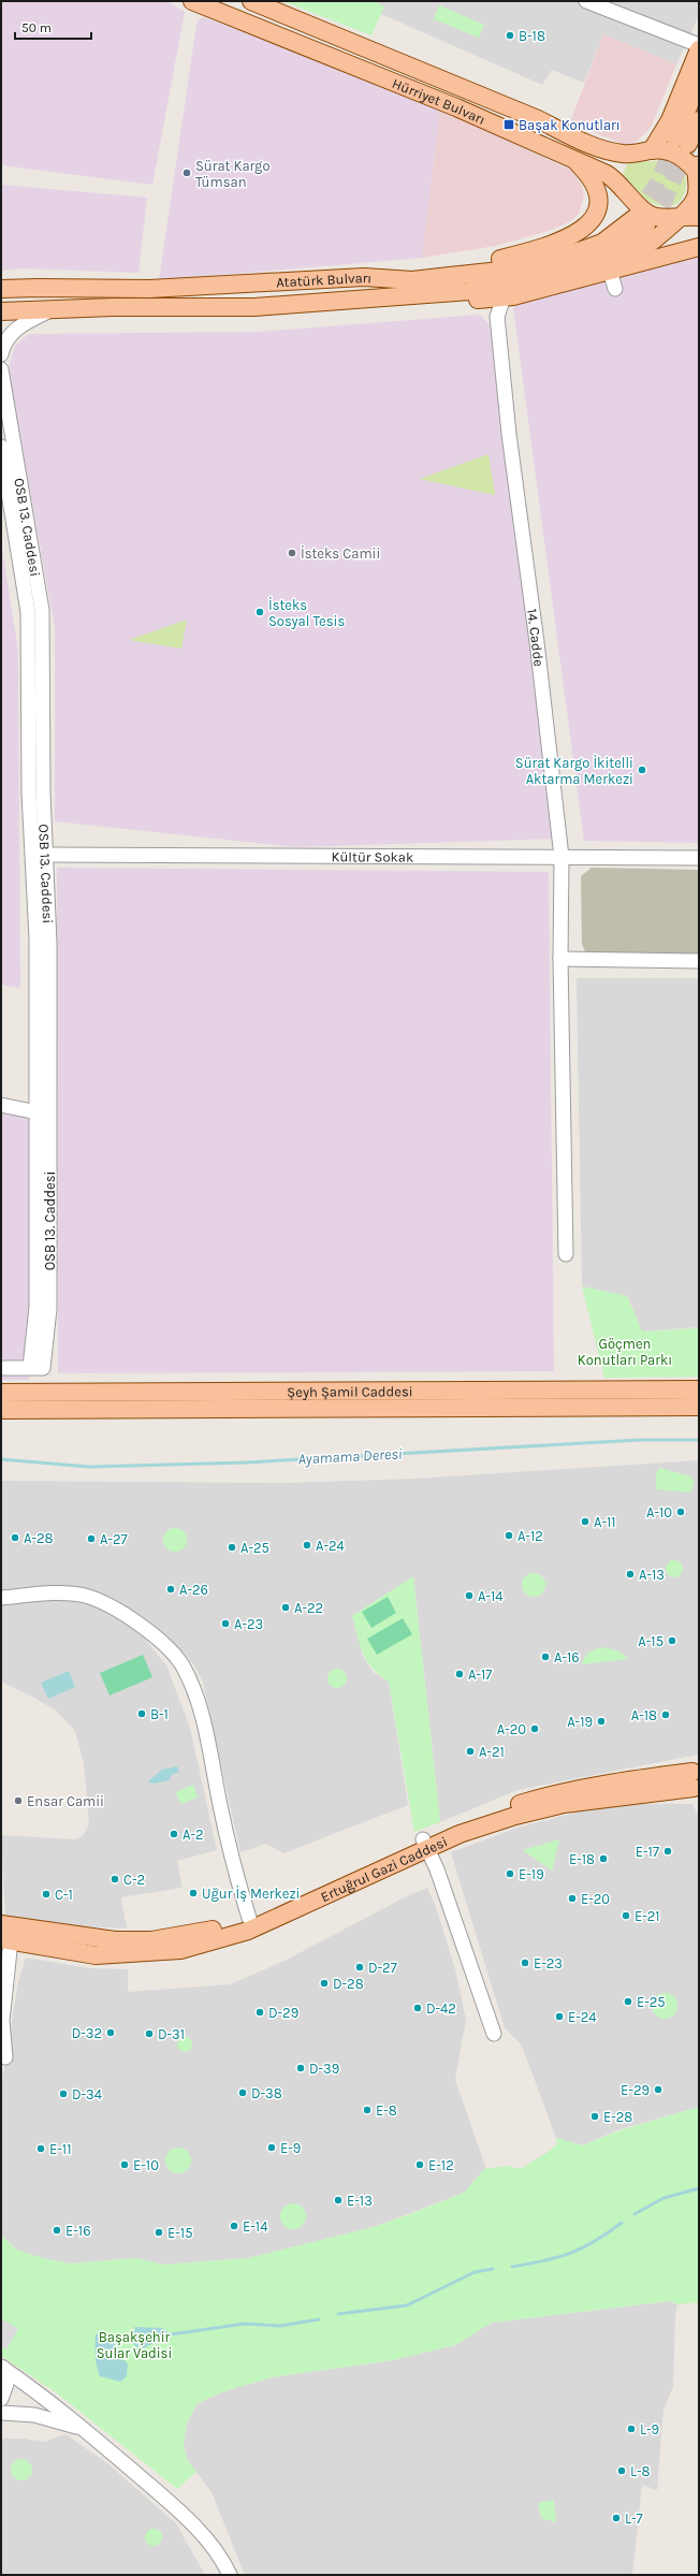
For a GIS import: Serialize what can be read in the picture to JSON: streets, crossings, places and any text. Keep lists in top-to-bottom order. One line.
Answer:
{"streets":{"main road":["Hürriyet Bulvarı","Atatürk Bulvarı","Şeyh Şamil Caddesi","Ertuğrul Gazi Caddesi"],"street":["OSB 13. Caddesi","14. Cadde","Kültür Sokak"]},"crossings":[["OSB 13. Caddesi","Kültür Sokak"],["14. Cadde","Kültür Sokak"]],"water":["Ayamama Deresi"],"parks":["Göçmen Konutları Parkı","Başakşehir Sular Vadisi"],"places":{"other":["B-18","Sürat Kargo Tümsan","İsteks Camii","İsteks Sosyal Tesis","Sürat Kargo İkitelli Aktarma Merkezi","A-10","A-11","A-12","A-28","A-27","A-24","A-25","A-13","A-26","A-14","A-22","A-23","A-15","A-16","A-17","B-1","A-18","A-19","A-20","A-21","Ensar Camii","A-2","E-17","E-18","E-19","C-2","Uğur İş Merkezi","C-1","E-20","E-21","E-23","D-27","D-28","E-25","D-42","D-29","E-24","D-32","D-31","D-39","E-29","D-38","D-34","E-8","E-28","E-9","E-11","E-10","E-12","E-13","E-14","E-16","E-15","L-9","L-8","L-7"],"transit":["Başak Konutları"]},"scale_bar":"50 m"}
